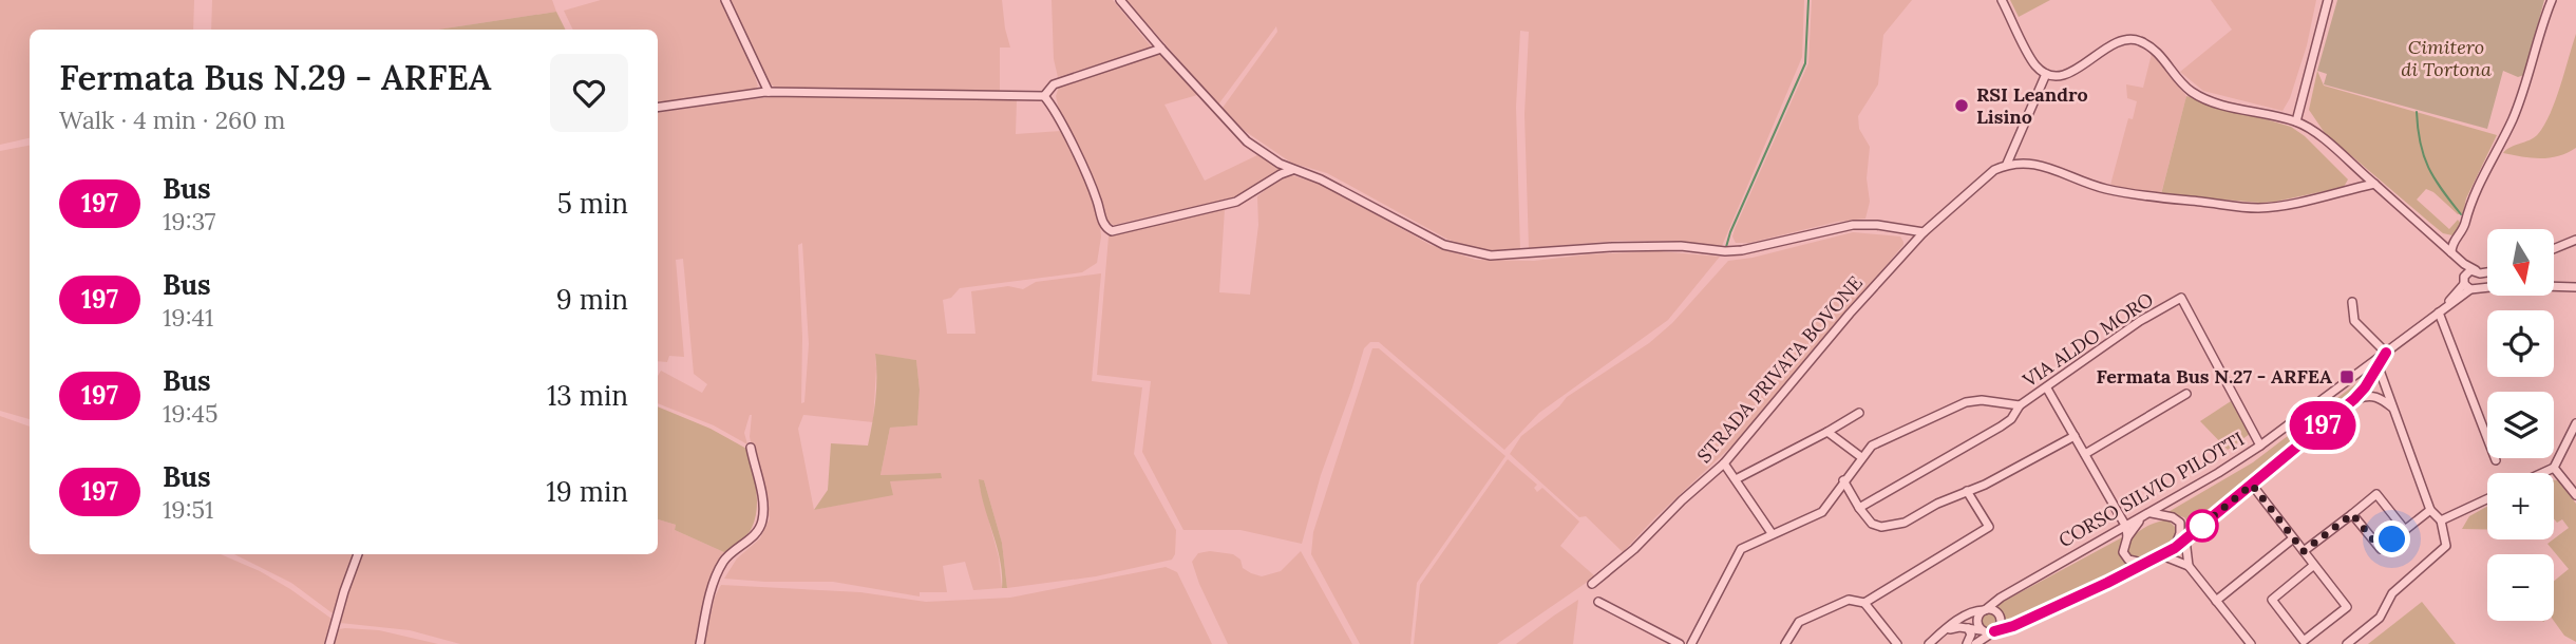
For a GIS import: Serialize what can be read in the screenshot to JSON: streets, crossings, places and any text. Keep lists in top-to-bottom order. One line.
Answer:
{"streets":{"street":["VIA ALDO MORO","STRADA PRIVATA BOVONE","CORSO SILVIO PILOTTI"]},"crossings":[["VIA ALDO MORO","CORSO SILVIO PILOTTI"]],"parks":["Cimitero di Tortona"],"places":{"other":["RSI Leandro Lisino"],"transit":["Fermata Bus N.27 - ARFEA"]},"lines":["bus line 197"],"north":"bottom","page":{"on_map":"197","heading":["Fermata Bus N.29 - ARFEA","Walk · 4 min · 260 m"],"list":[{"mark":"197","name":"Bus","note":"19:37","value":"5 min"},{"mark":"197","name":"Bus","note":"19:41","value":"9 min"},{"mark":"197","name":"Bus","note":"19:45","value":"13 min"},{"mark":"197","name":"Bus","note":"19:51","value":"19 min"}],"map_buttons":["+","−"]}}
